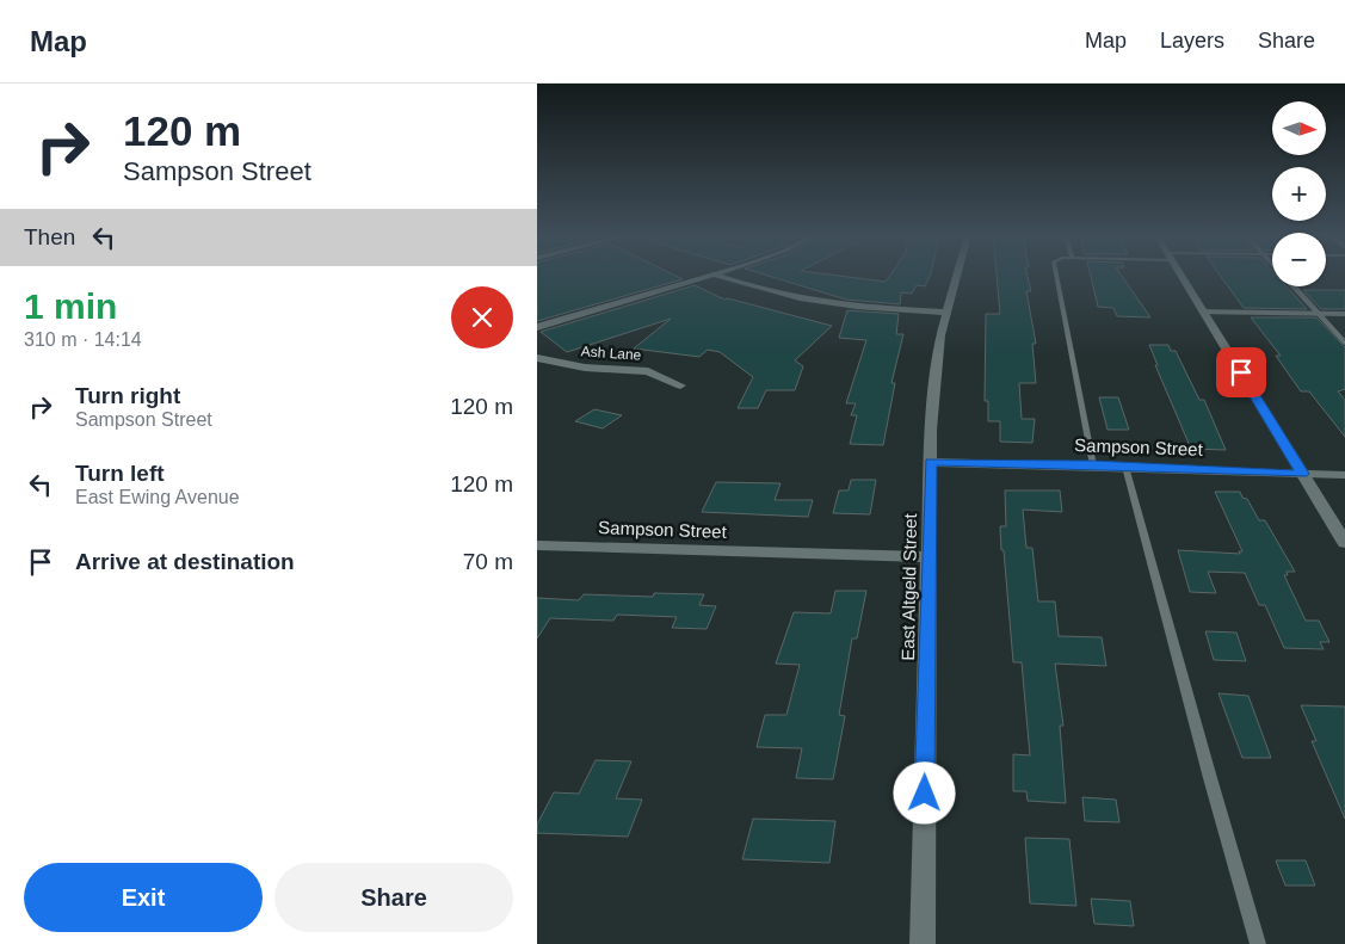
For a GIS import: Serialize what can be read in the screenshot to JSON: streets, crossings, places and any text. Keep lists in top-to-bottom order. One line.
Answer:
{"streets":{"street":["Ash Lane","Sampson Street","East Altgeld Street"]},"crossings":[["Sampson Street","East Altgeld Street"]],"north":"right","page":{"header":"Map","nav":["Map","Layers","Share"],"turn":["120 m","Sampson Street"],"map_buttons":["+","−"],"then":"Then","heading":["1 min","310 m · 14:14"],"list":[{"name":"Turn right","note":"Sampson Street","value":"120 m"},{"name":"Turn left","note":"East Ewing Avenue","value":"120 m"},{"name":"Arrive at destination","value":"70 m"}],"buttons":["Exit","Share"]}}
